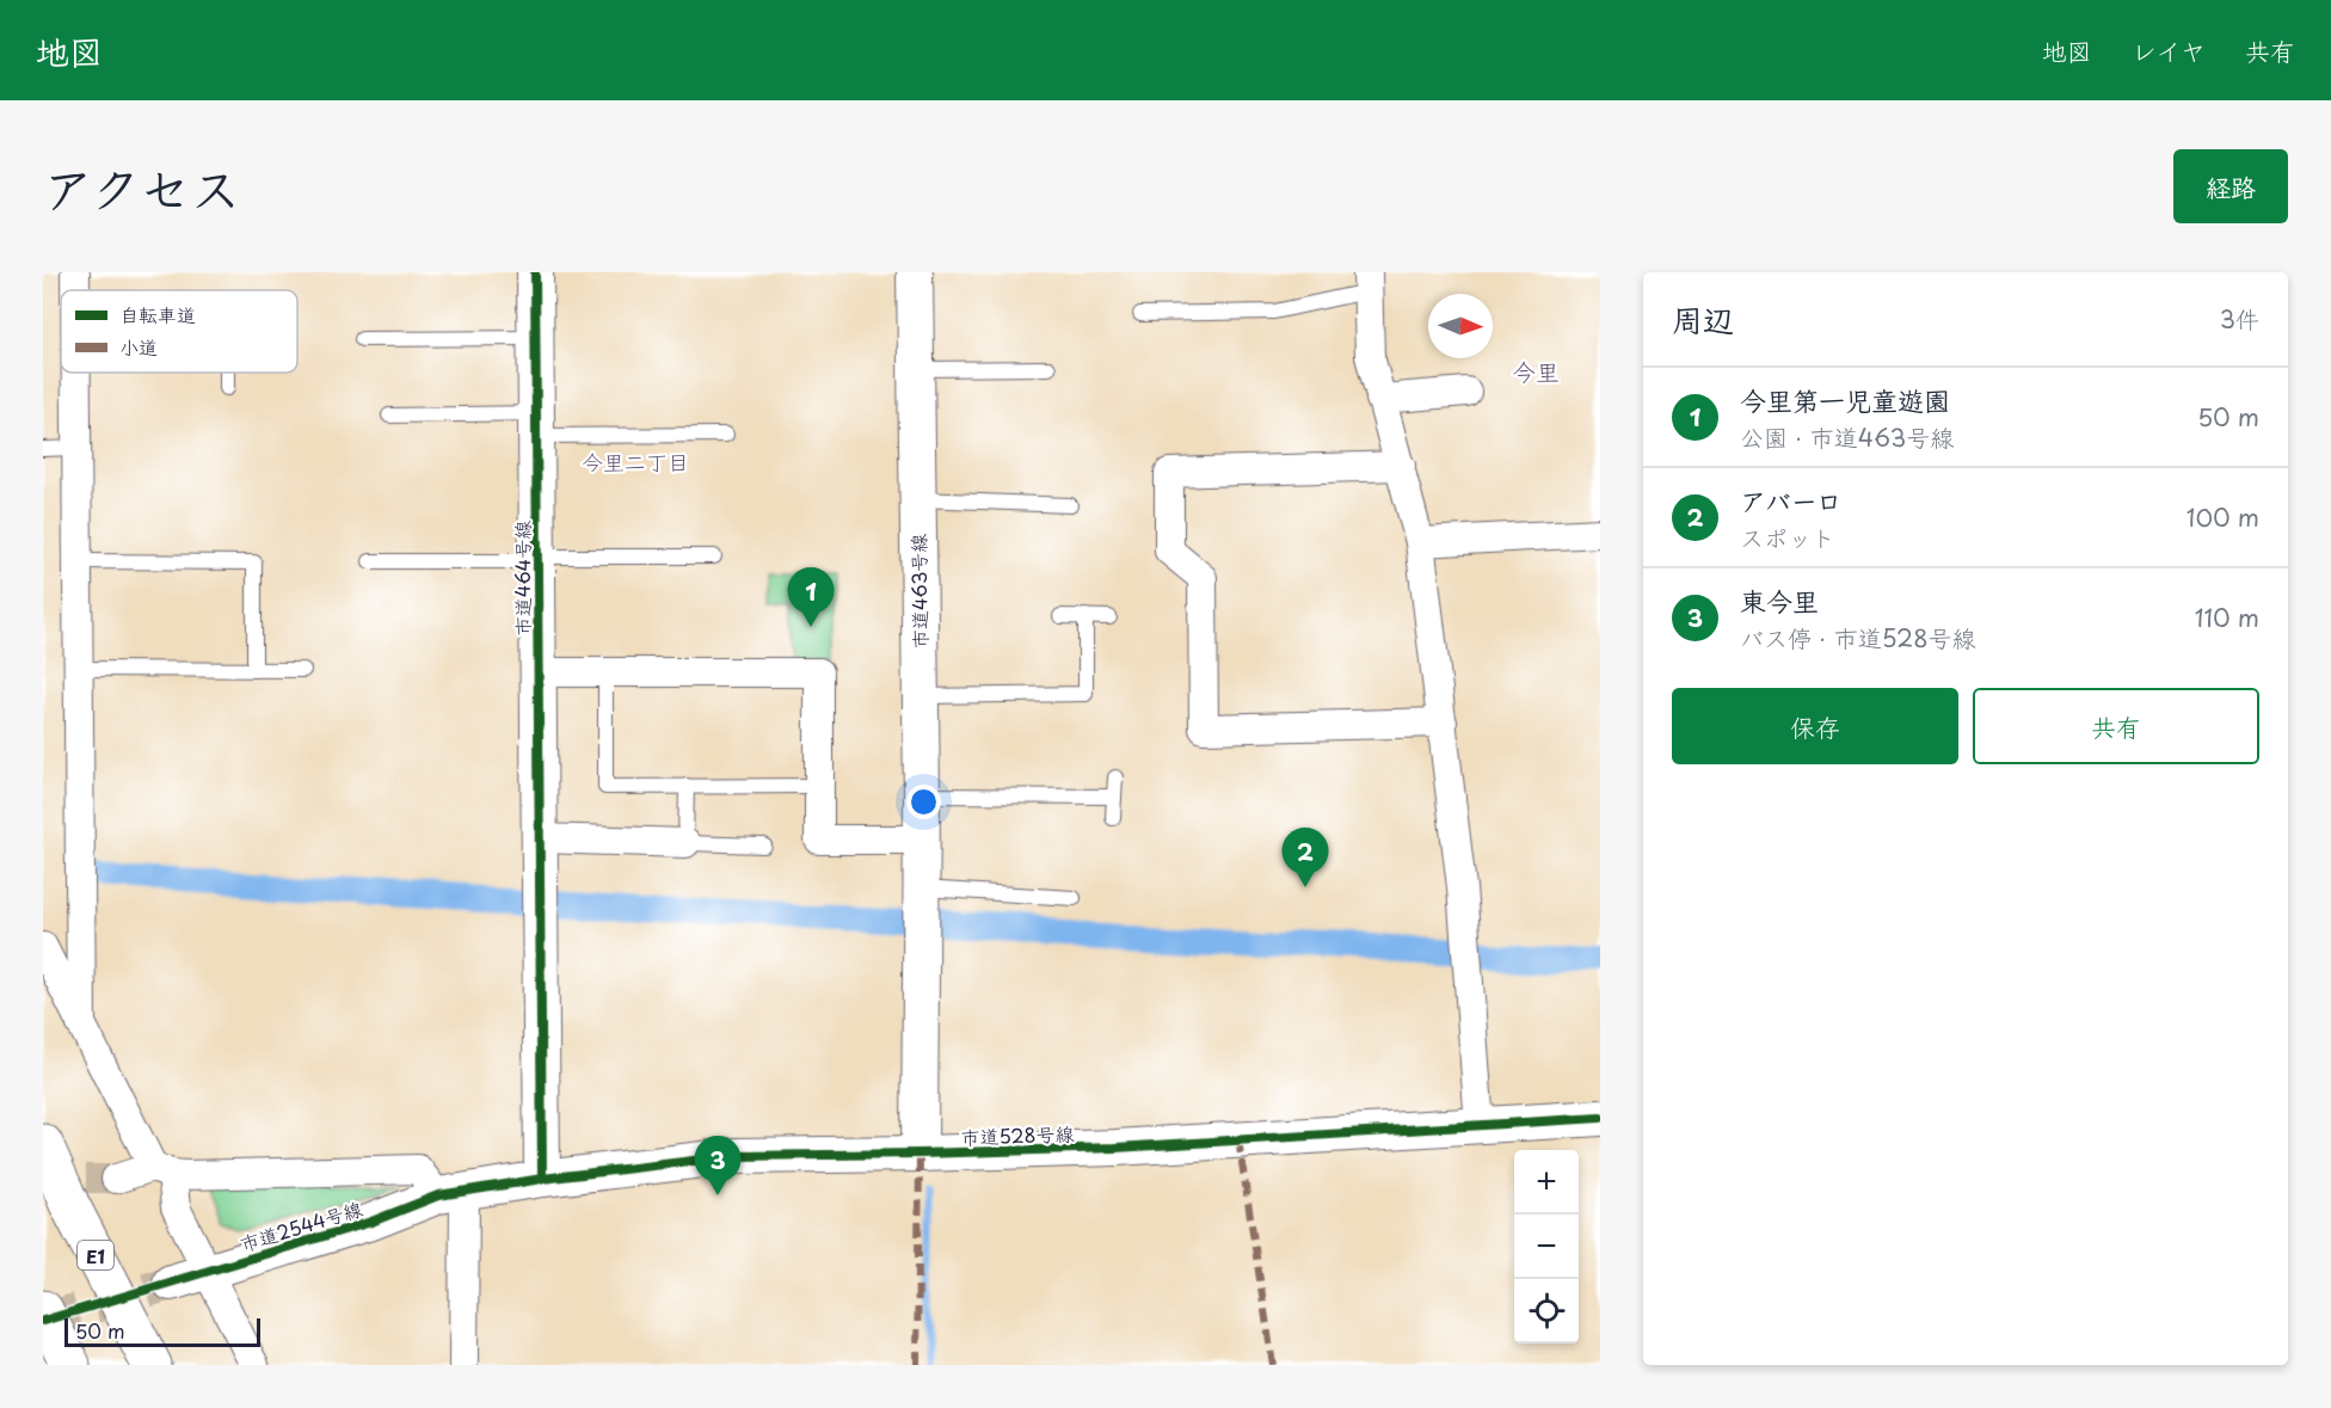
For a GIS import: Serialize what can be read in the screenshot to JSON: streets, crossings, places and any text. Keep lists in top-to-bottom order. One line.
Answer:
{"streets":{"highway":["E1"],"street":["市道464号線","市道463号線","市道528号線","市道2544号線"]},"crossings":[["市道464号線","市道528号線"],["市道463号線","市道528号線"],["市道528号線","市道2544号線"]],"districts":["今里","今里二丁目"],"legend":["自転車道","小道"],"scale_bar":"50 m","north":"right","page":{"header":"地図","nav":["地図","レイヤ","共有"],"title":"アクセス","buttons":["経路",["保存","共有"]],"heading":["周辺","3件"],"list":[{"mark":"1","name":"今里第一児童遊園","note":"公園 · 市道463号線","value":"50 m"},{"mark":"2","name":"アバーロ","note":"スポット","value":"100 m"},{"mark":"3","name":"東今里","note":"バス停 · 市道528号線","value":"110 m"}],"pins":["1","2","3"],"map_buttons":["+","−"],"scale":"50 m"}}
